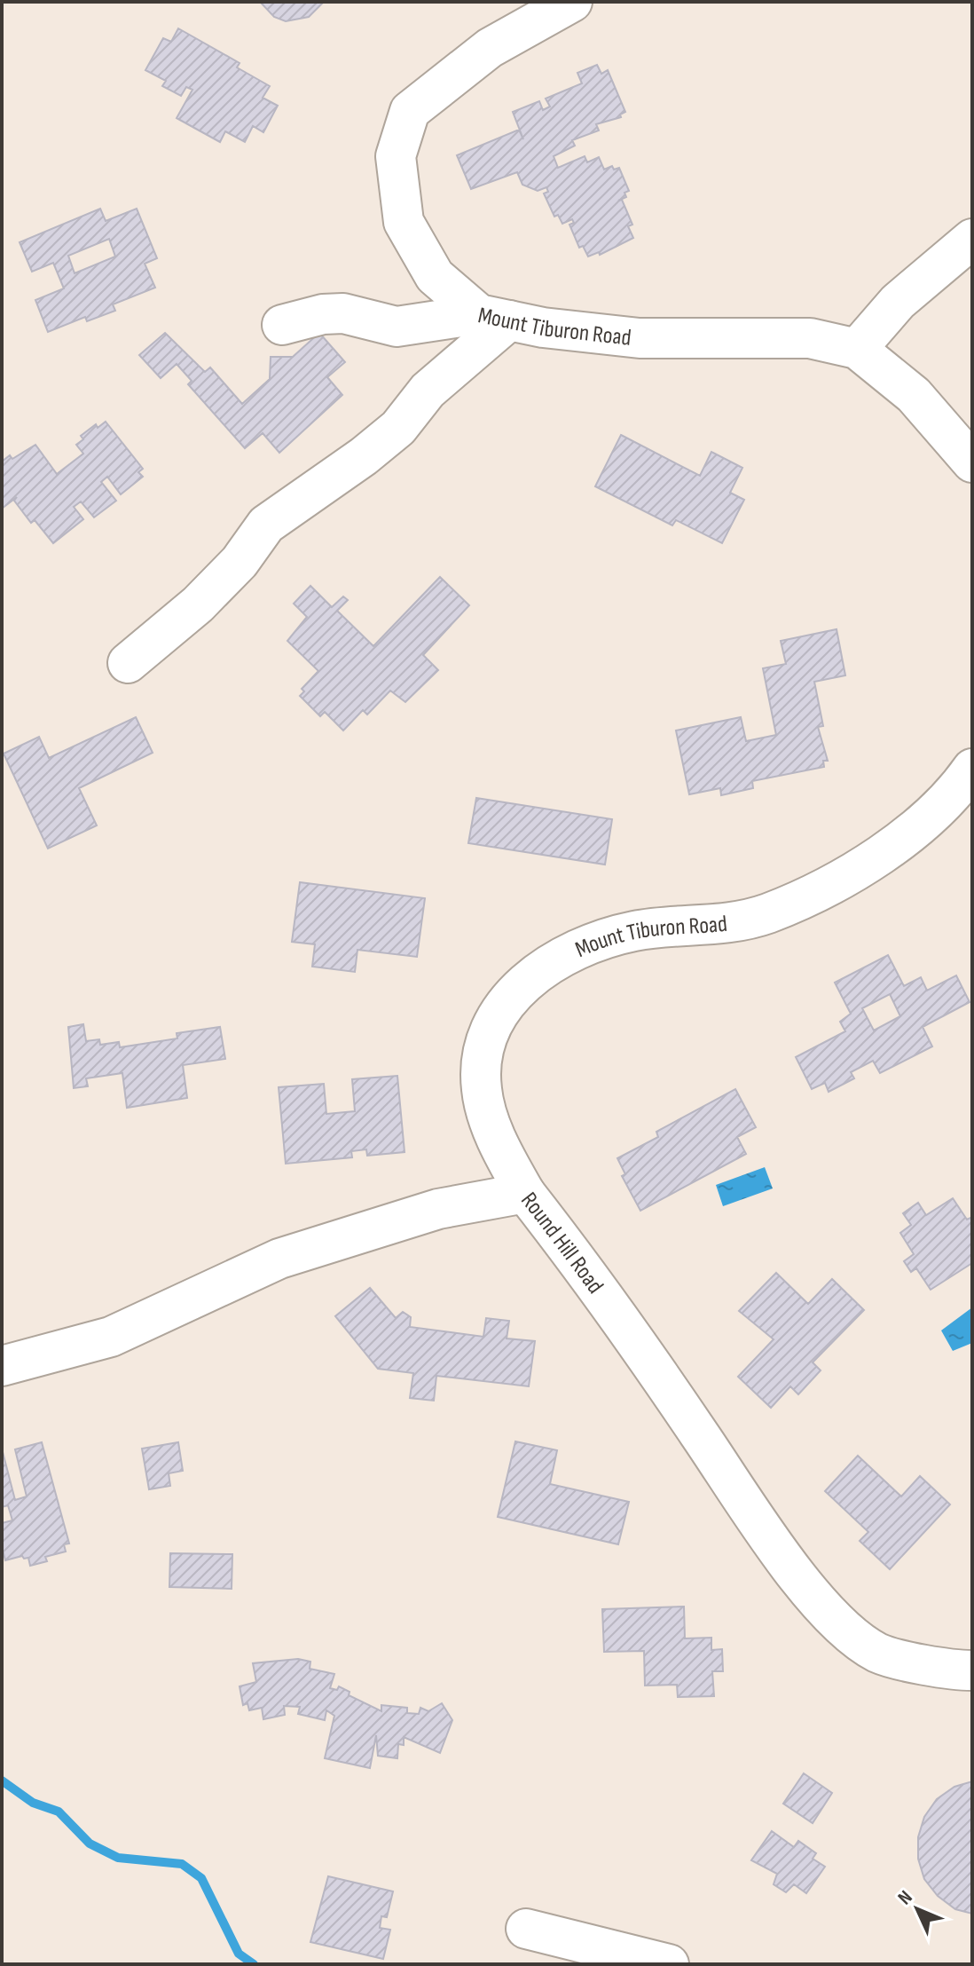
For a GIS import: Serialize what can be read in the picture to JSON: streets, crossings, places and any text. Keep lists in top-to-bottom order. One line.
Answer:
{"streets":{"street":["Mount Tiburon Road","Round Hill Road"]},"crossings":[["Mount Tiburon Road","Round Hill Road"]],"north":"top left"}
